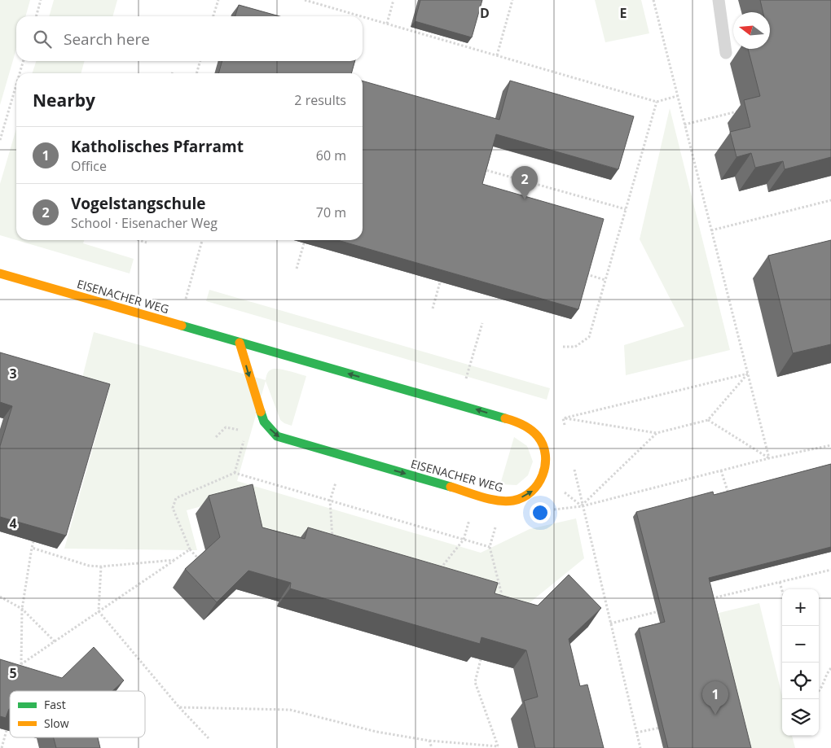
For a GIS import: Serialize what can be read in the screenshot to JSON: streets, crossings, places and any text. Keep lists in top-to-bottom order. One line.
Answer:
{"streets":{"street":["EISENACHER WEG"]},"legend":["Fast","Slow"],"north":"left","page":{"search":"Search here","heading":["Nearby","2 results"],"list":[{"mark":"1","name":"Katholisches Pfarramt","note":"Office","value":"60 m"},{"mark":"2","name":"Vogelstangschule","note":"School · Eisenacher Weg","value":"70 m"}],"pins":["2","1"],"map_buttons":["+","−"]},"grid":{"columns":["D","E"],"rows":["3","4","5"]}}
